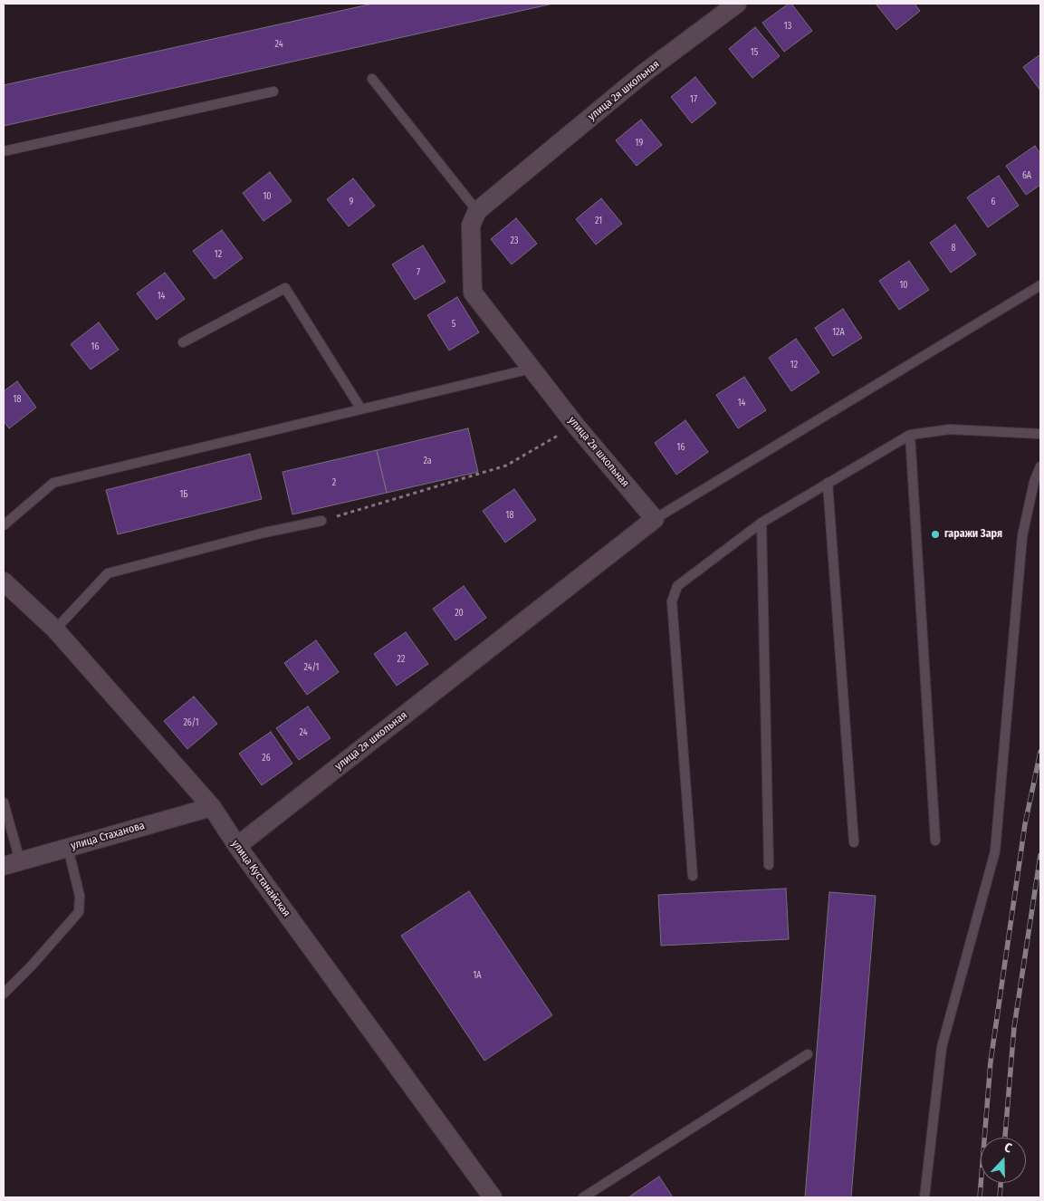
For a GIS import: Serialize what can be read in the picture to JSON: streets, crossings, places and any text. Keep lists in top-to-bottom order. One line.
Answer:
{"streets":{"street":["улица 2я школьная","улица Стаханова","улица Кустанайская"]},"crossings":[["улица 2я школьная","улица Кустанайская"],["улица Стаханова","улица Кустанайская"]],"places":["гаражи Заря"],"house_numbers":["13","24","15","17","19","6А","10","9","6","21","23","8","12","7","10","14","5","12А","16","12","18","14","16","2а","2","1Б","18","20","22","24/1","26/1","24","26","1А"],"north":"top"}
